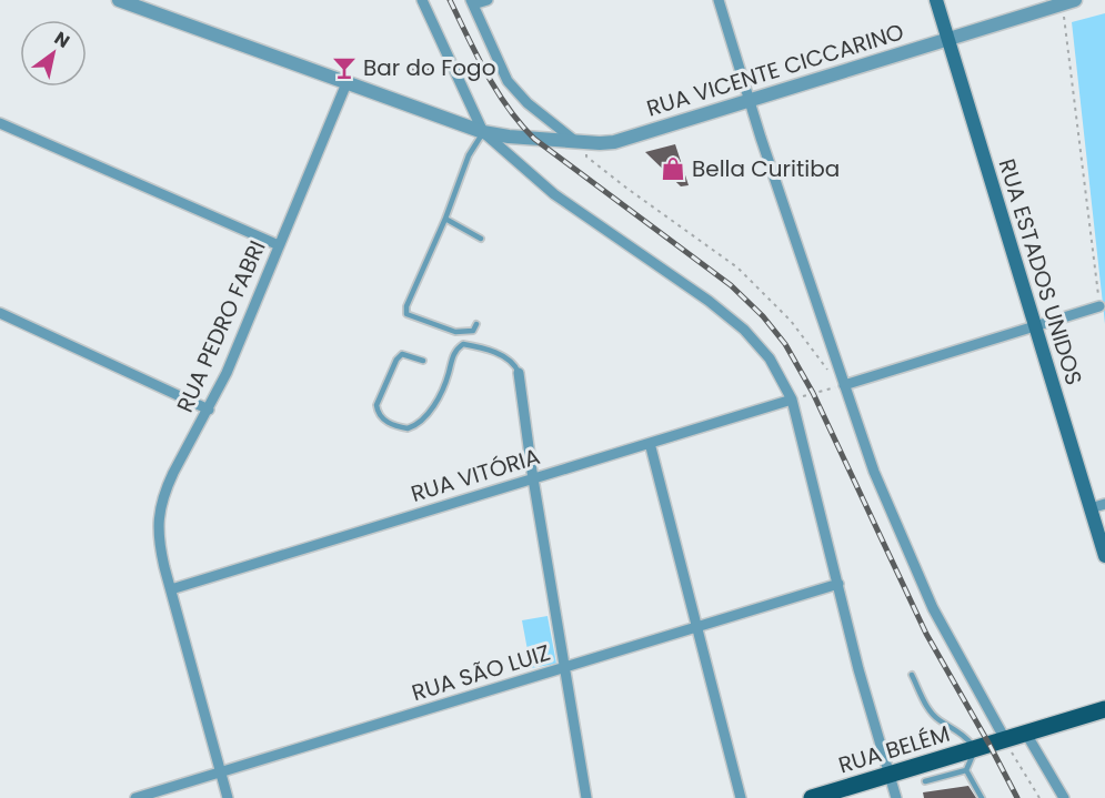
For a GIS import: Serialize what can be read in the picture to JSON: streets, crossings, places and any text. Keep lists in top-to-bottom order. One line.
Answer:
{"streets":{"main road":["RUA ESTADOS UNIDOS","RUA BELÉM"],"street":["RUA VICENTE CICCARINO","RUA PEDRO FABRI","RUA VITÓRIA","RUA SÃO LUIZ"]},"crossings":[["RUA VICENTE CICCARINO","RUA ESTADOS UNIDOS"],["RUA VICENTE CICCARINO","RUA PEDRO FABRI"],["RUA PEDRO FABRI","RUA VITÓRIA"],["RUA PEDRO FABRI","RUA SÃO LUIZ"]],"places":{"bar":["Bar do Fogo"],"shop":["Bella Curitiba"]},"north":"top right"}
